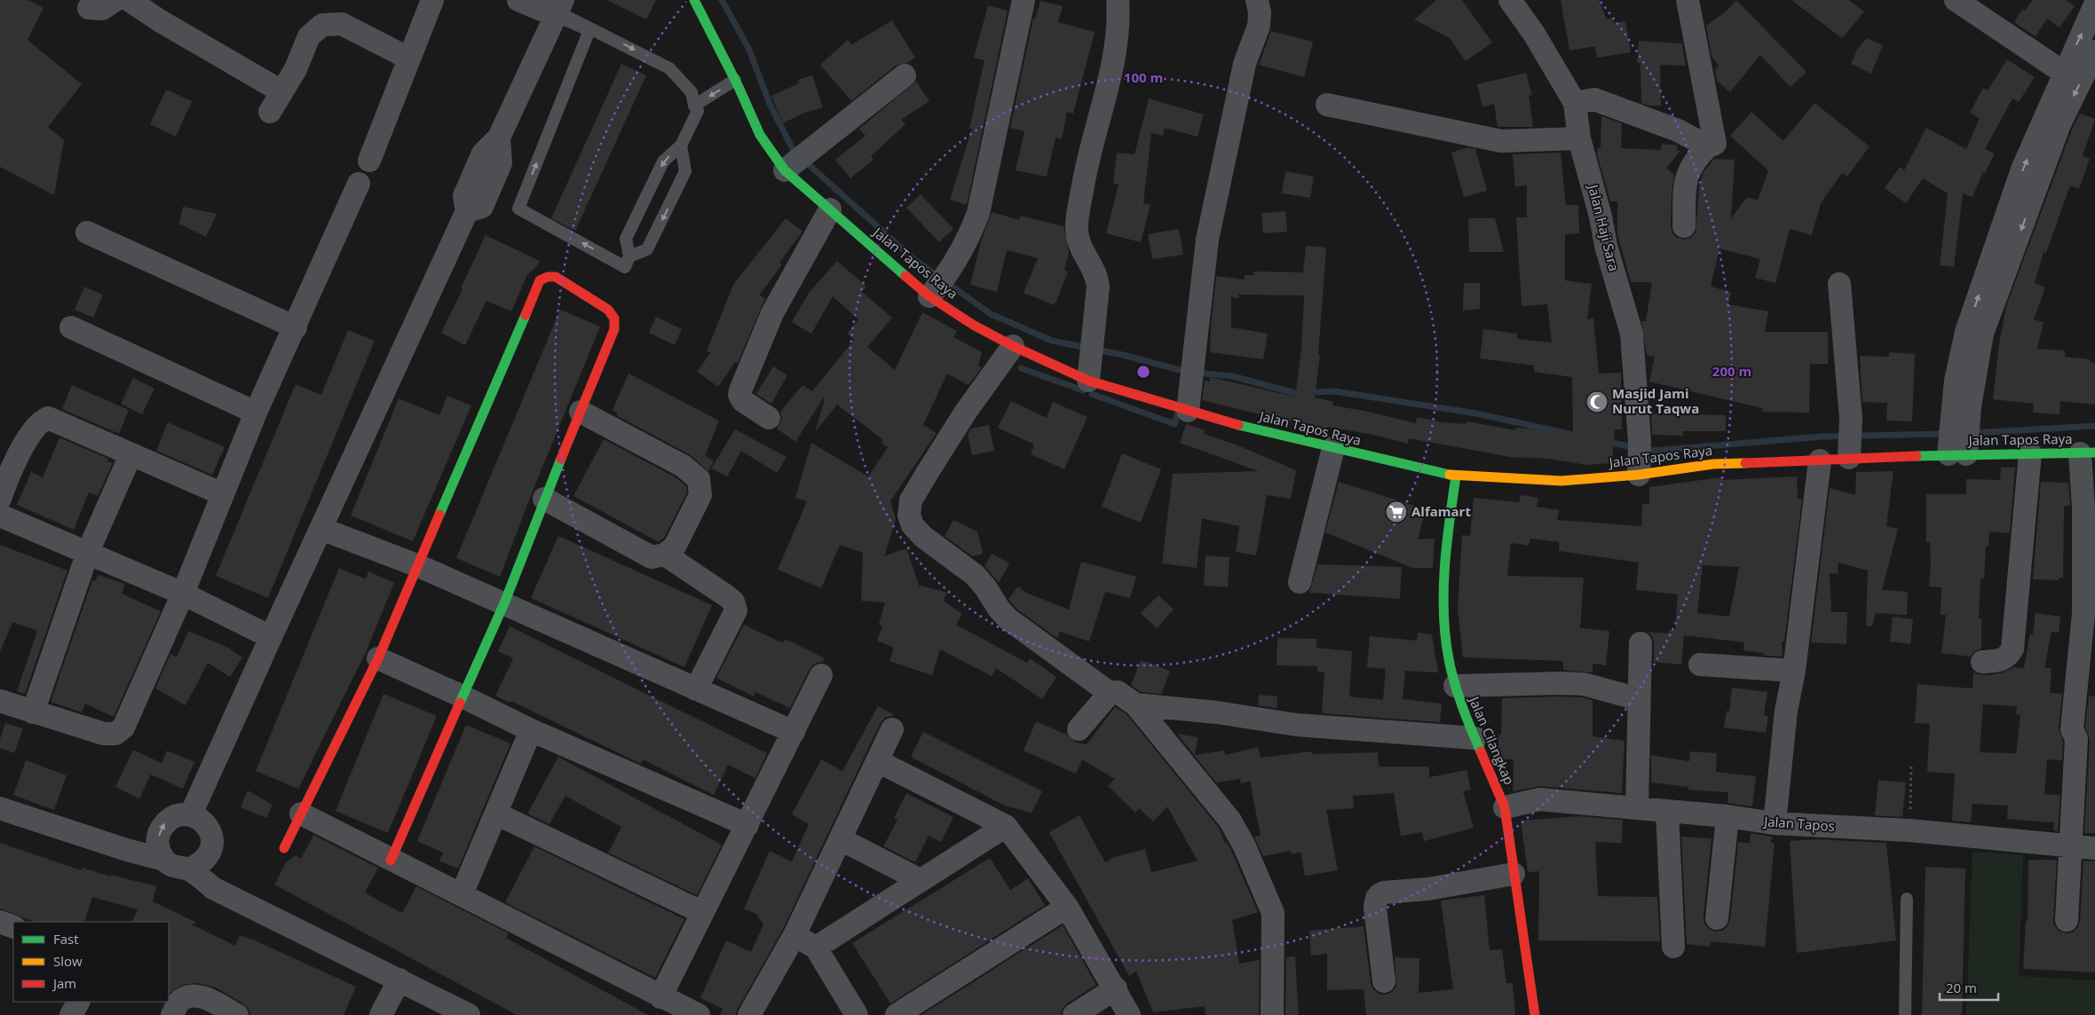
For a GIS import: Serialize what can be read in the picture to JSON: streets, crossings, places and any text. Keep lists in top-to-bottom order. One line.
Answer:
{"streets":{"street":["Jalan Haji Sara","Jalan Tapos Raya","Jalan Cilangkap","Jalan Tapos"]},"crossings":[["Jalan Haji Sara","Jalan Tapos Raya"],["Jalan Tapos Raya","Jalan Cilangkap"],["Jalan Cilangkap","Jalan Tapos"]],"places":{"mosque":["Masjid Jami Nurut Taqwa"],"supermarket":["Alfamart"]},"legend":["Fast","Slow","Jam"],"scale_bar":"20 m","rings":["100 m","200 m"]}
